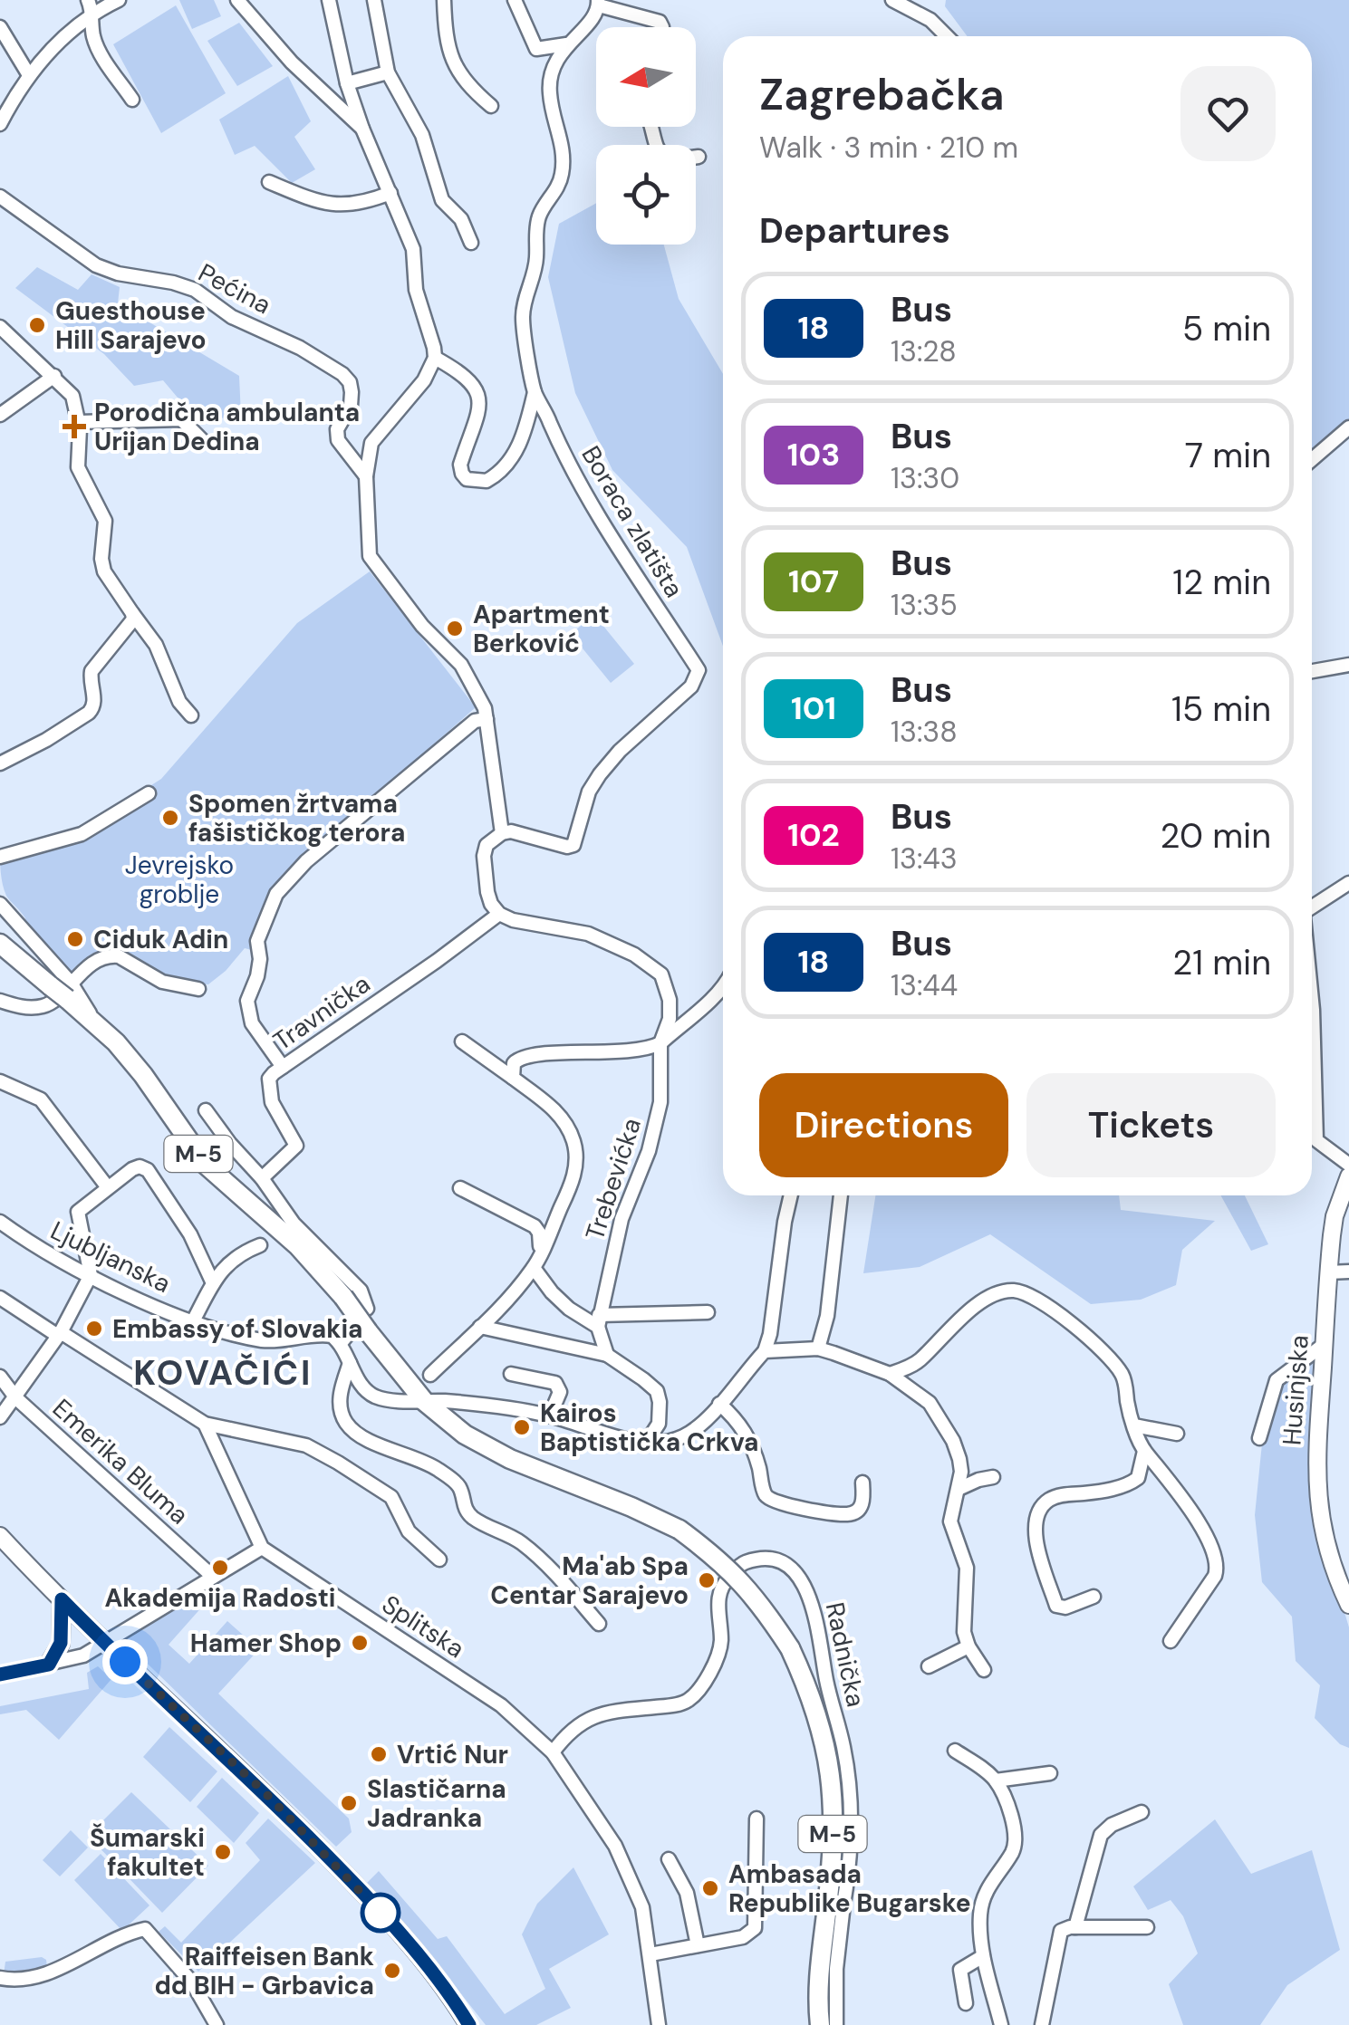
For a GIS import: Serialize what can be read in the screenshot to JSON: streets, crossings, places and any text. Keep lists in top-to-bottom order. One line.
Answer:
{"streets":{"main road":["M-5","Husinjska"],"street":["Pećina","Boraca zlatišta","Travnička","Trebevićka","Ljubljanska","Emerika Bluma","Splitska","Radnička"]},"crossings":[["Travnička","Trebevićka"],["M-5","Radnička"],["Splitska","Radnička"]],"districts":["KOVAČIĆI"],"parks":["Jevrejsko groblje"],"places":{"other":["Guesthouse Hill Sarajevo","Apartment Berković","Spomen žrtvama fašističkog terora","Ciduk Adin","Embassy of Slovakia","Kairos Baptistička Crkva","Akademija Radosti","Ma'ab Spa Centar Sarajevo","Hamer Shop","Vrtić Nur","Slastičarna Jadranka","Šumarski fakultet","Ambasada Republike Bugarske","Raiffeisen Bank dd BIH - Grbavica"],"health":["Porodična ambulanta Urijan Dedina"]},"lines":["bus line 18"],"north":"left","page":{"heading":[["Zagrebačka","Walk · 3 min · 210 m"],"Departures"],"list":[{"mark":"18","name":"Bus","note":"13:28","value":"5 min"},{"mark":"103","name":"Bus","note":"13:30","value":"7 min"},{"mark":"107","name":"Bus","note":"13:35","value":"12 min"},{"mark":"101","name":"Bus","note":"13:38","value":"15 min"},{"mark":"102","name":"Bus","note":"13:43","value":"20 min"},{"mark":"18","name":"Bus","note":"13:44","value":"21 min"}],"buttons":["Directions","Tickets"]}}
